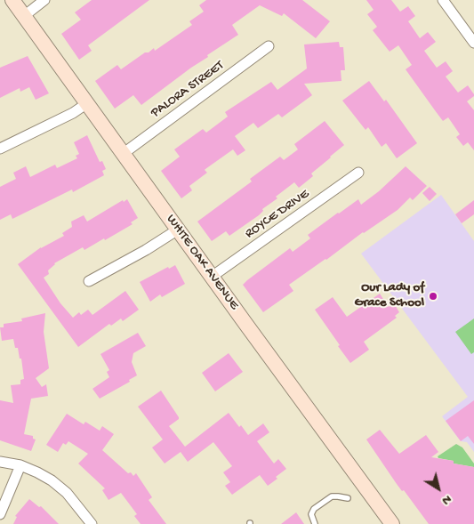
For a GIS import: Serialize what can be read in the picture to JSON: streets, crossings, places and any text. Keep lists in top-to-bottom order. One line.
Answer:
{"streets":{"street":["PALORA STREET","ROYCE DRIVE","WHITE OAK AVENUE"]},"crossings":[["PALORA STREET","WHITE OAK AVENUE"],["ROYCE DRIVE","WHITE OAK AVENUE"]],"places":["Our Lady of Grace School"],"north":"bottom right"}
